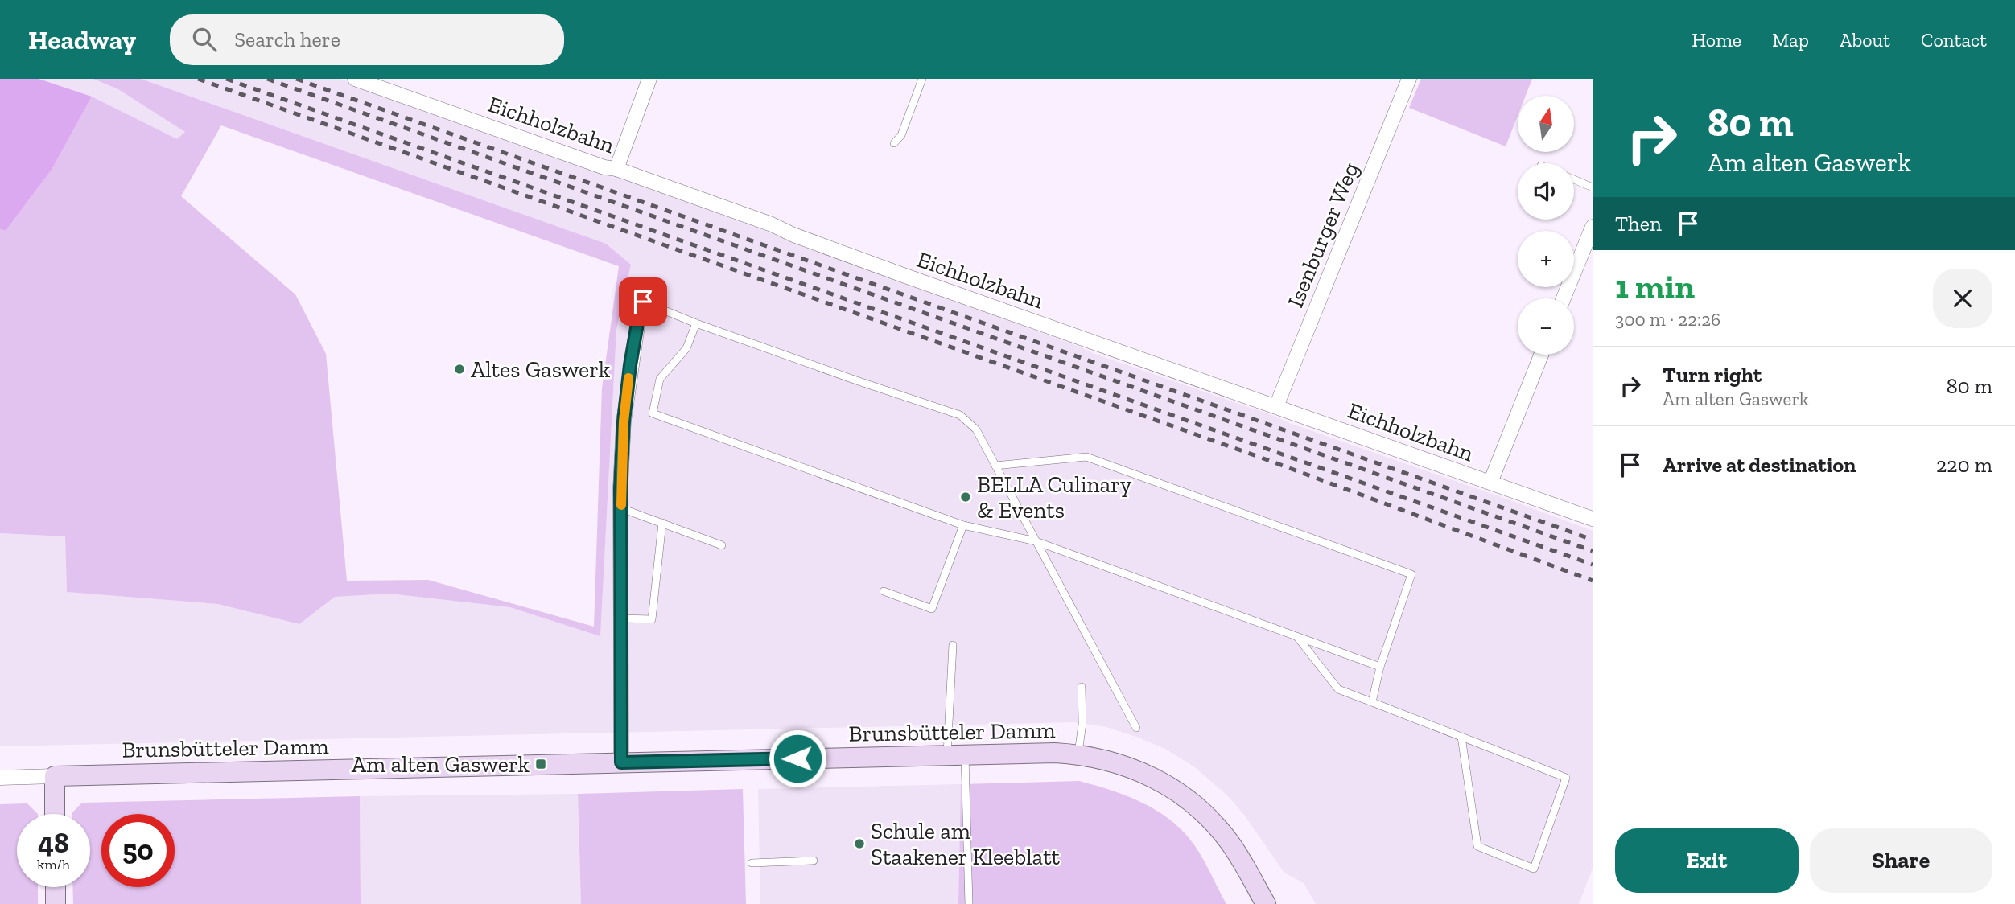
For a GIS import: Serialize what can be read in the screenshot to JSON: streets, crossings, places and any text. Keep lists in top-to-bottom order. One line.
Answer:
{"streets":{"main road":["Brunsbütteler Damm"],"street":["Eichholzbahn","Isenburger Weg"]},"crossings":[["Eichholzbahn","Isenburger Weg"]],"places":{"other":["Altes Gaswerk","BELLA Culinary & Events","Schule am Staakener Kleeblatt"],"transit":["Am alten Gaswerk"]},"north":"top","page":{"header":"Headway","search":"Search here","nav":["Home","Map","About","Contact"],"turn":["80 m","Am alten Gaswerk"],"map_buttons":["+","−"],"then":"Then","heading":["1 min","300 m · 22:26"],"list":[{"name":"Turn right","note":"Am alten Gaswerk","value":"80 m"},{"name":"Arrive at destination","value":"220 m"}],"speed":"48 km/h","limit":"50","buttons":["Exit","Share"]}}
